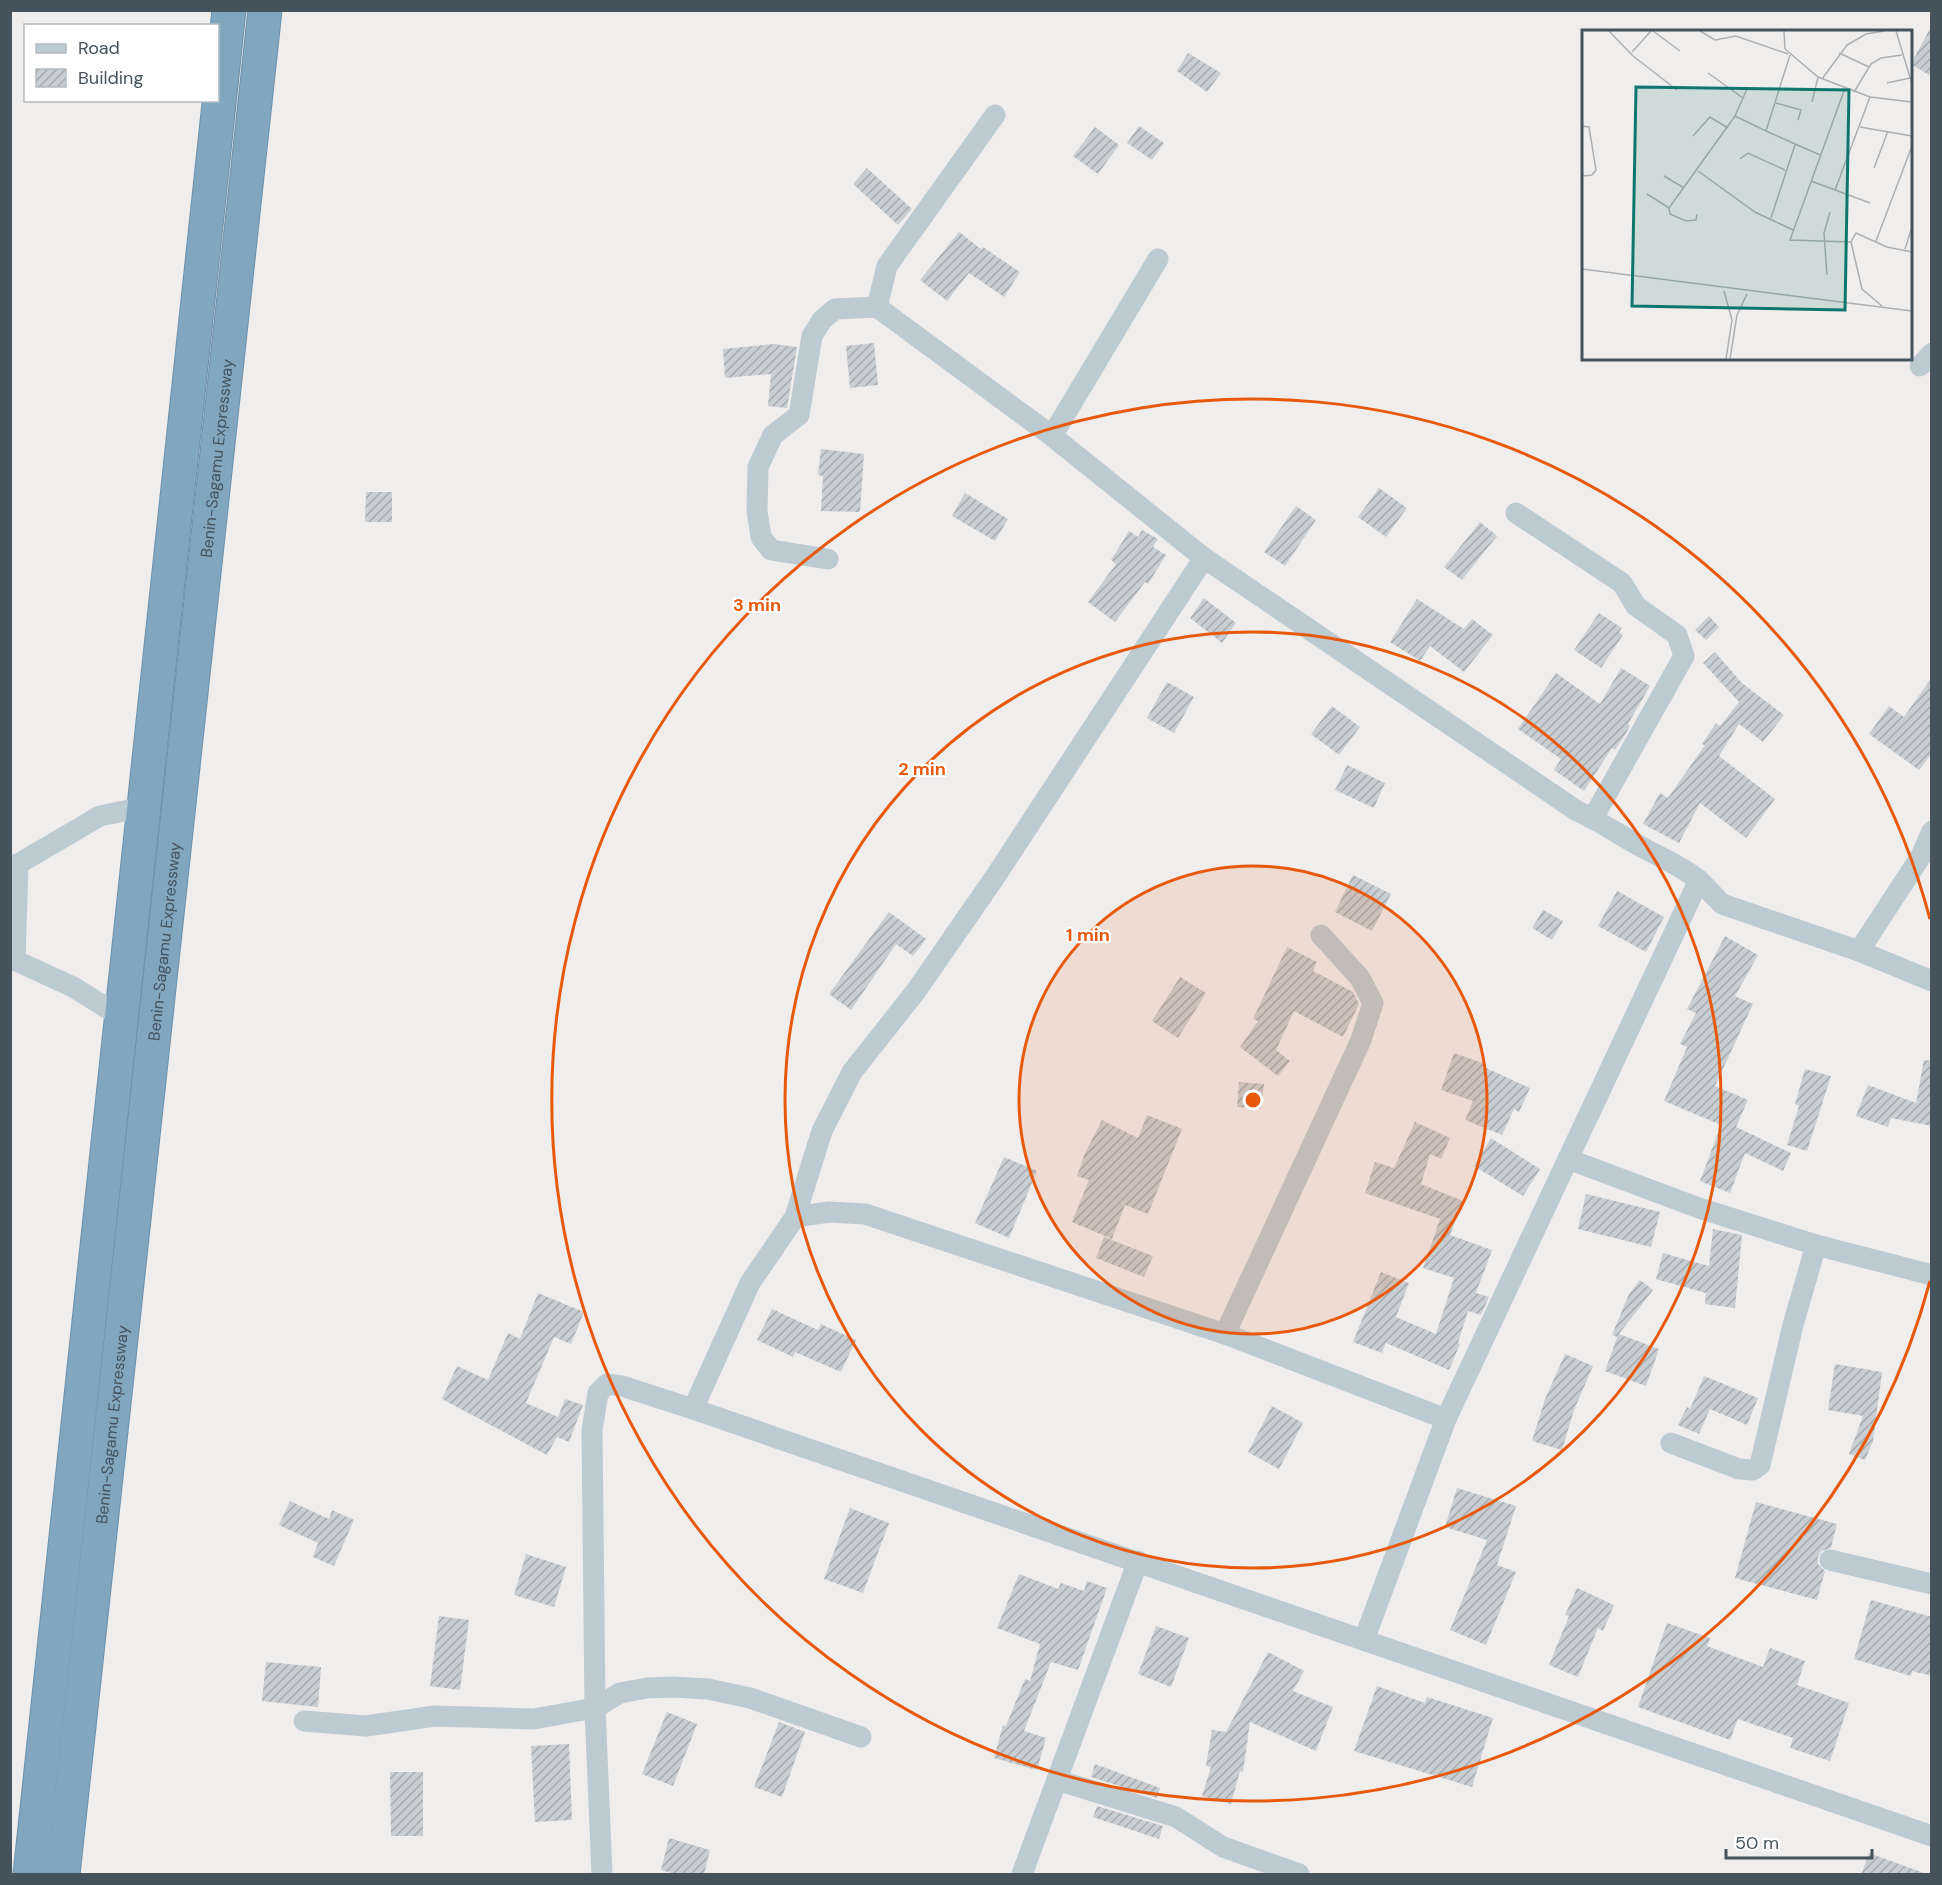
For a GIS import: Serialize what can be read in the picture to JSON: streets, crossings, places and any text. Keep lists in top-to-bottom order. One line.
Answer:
{"streets":{"highway":["Benin-Sagamu Expressway"]},"legend":["Road","Building"],"scale_bar":"50 m","rings":["3 min","2 min","1 min"]}
